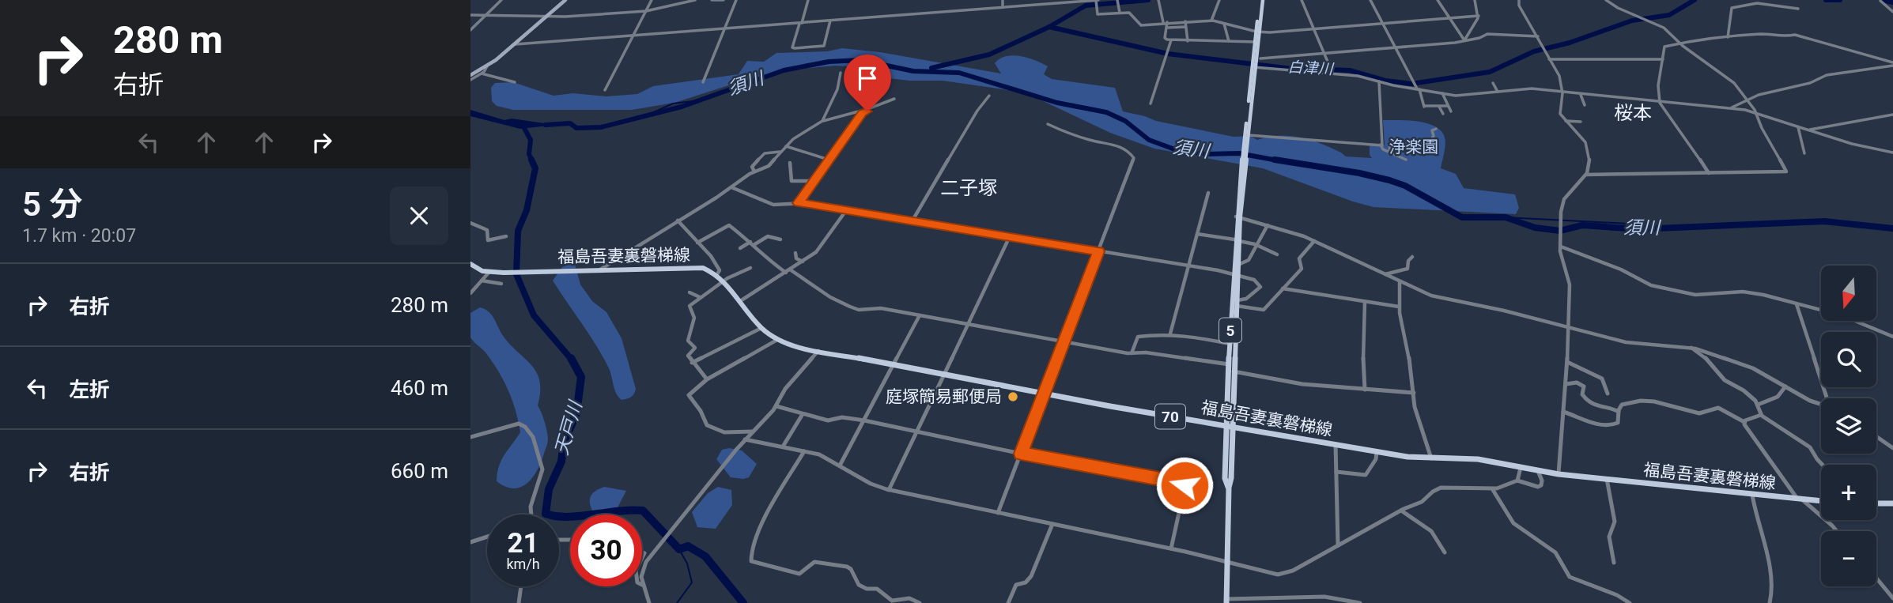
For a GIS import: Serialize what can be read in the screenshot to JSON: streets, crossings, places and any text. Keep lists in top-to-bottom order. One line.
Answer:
{"streets":{"main road":["福島吾妻裏磐梯線","5","70"]},"crossings":[["福島吾妻裏磐梯線","5"]],"districts":["桜本","二子塚"],"water":["白津川","須川","天戸川"],"parks":["浄楽園"],"places":["庭塚簡易郵便局"],"north":"bottom","page":{"turn":["280 m","右折"],"heading":["5 分","1.7 km · 20:07"],"list":[{"name":"右折","value":"280 m"},{"name":"左折","value":"460 m"},{"name":"右折","value":"660 m"}],"map_buttons":["+","−"],"speed":"21 km/h","limit":"30"}}
